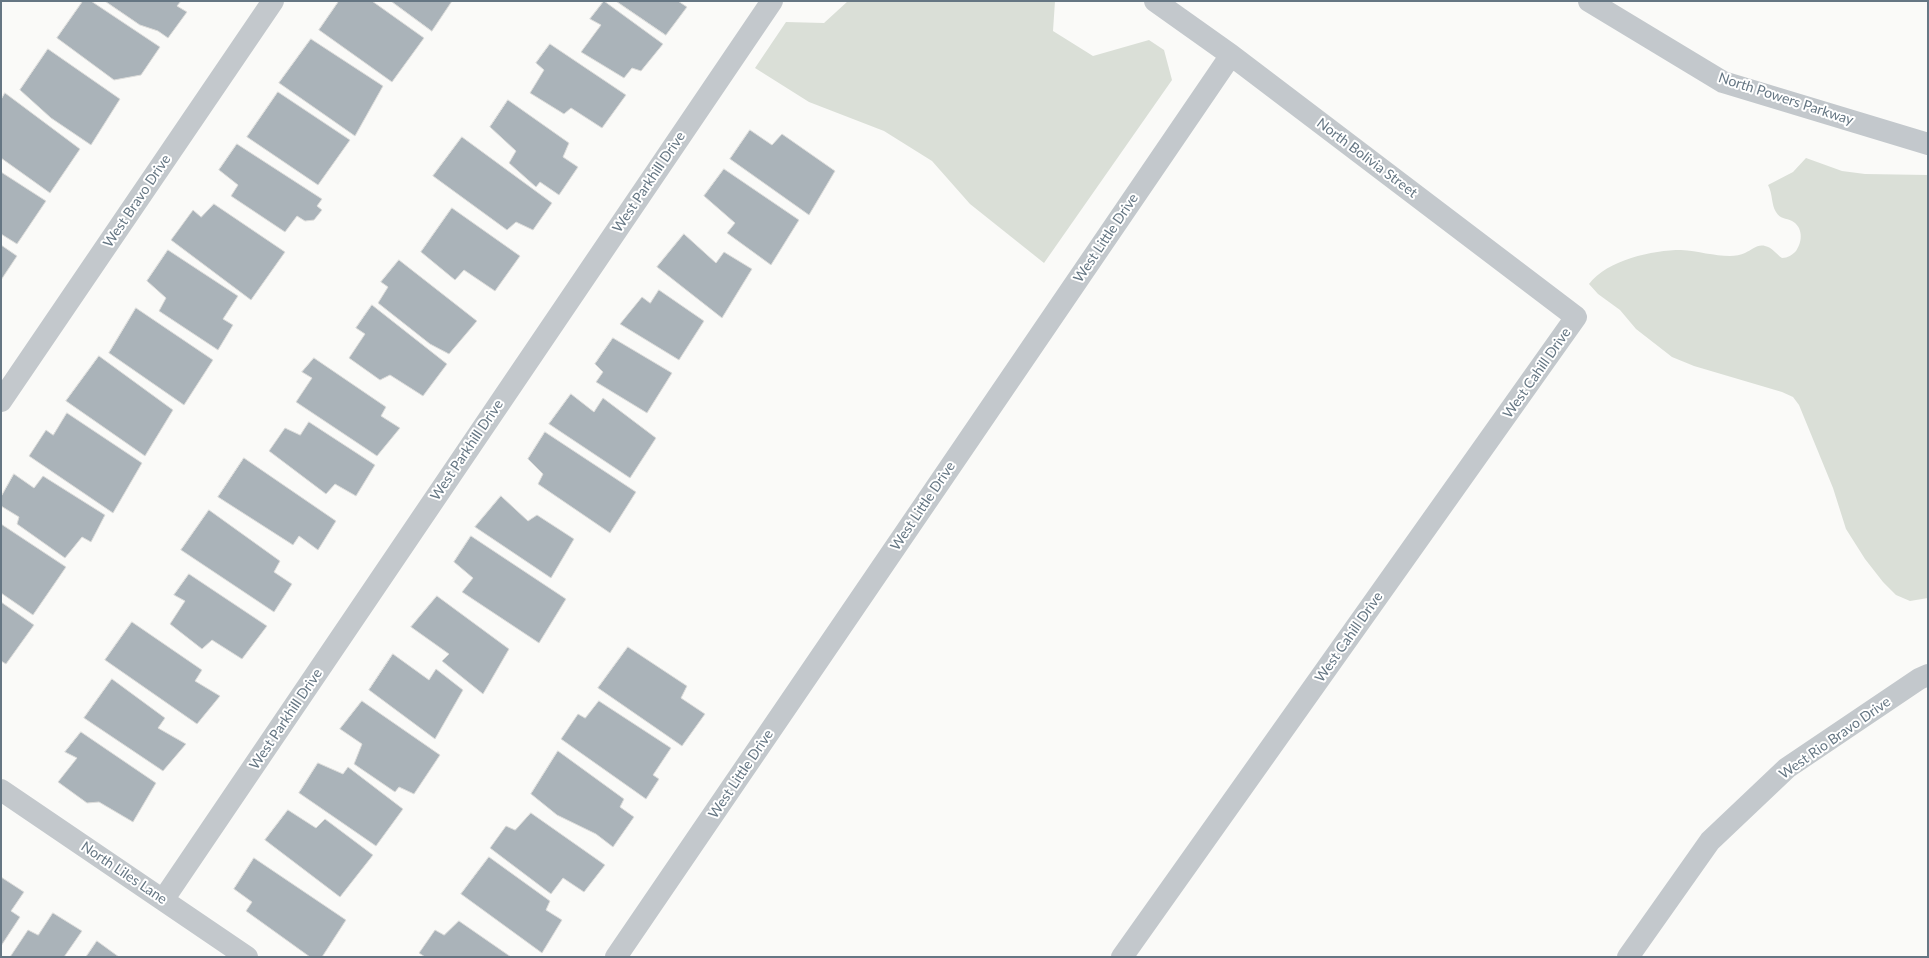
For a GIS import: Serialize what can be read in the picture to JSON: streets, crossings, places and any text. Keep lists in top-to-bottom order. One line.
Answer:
{"streets":{"street":["North Powers Parkway","North Bolivia Street","West Parkhill Drive","West Bravo Drive","West Little Drive","West Cahill Drive","West Rio Bravo Drive","North Liles Lane"]},"crossings":[["North Bolivia Street","West Little Drive"],["North Bolivia Street","West Cahill Drive"],["West Parkhill Drive","North Liles Lane"]]}
